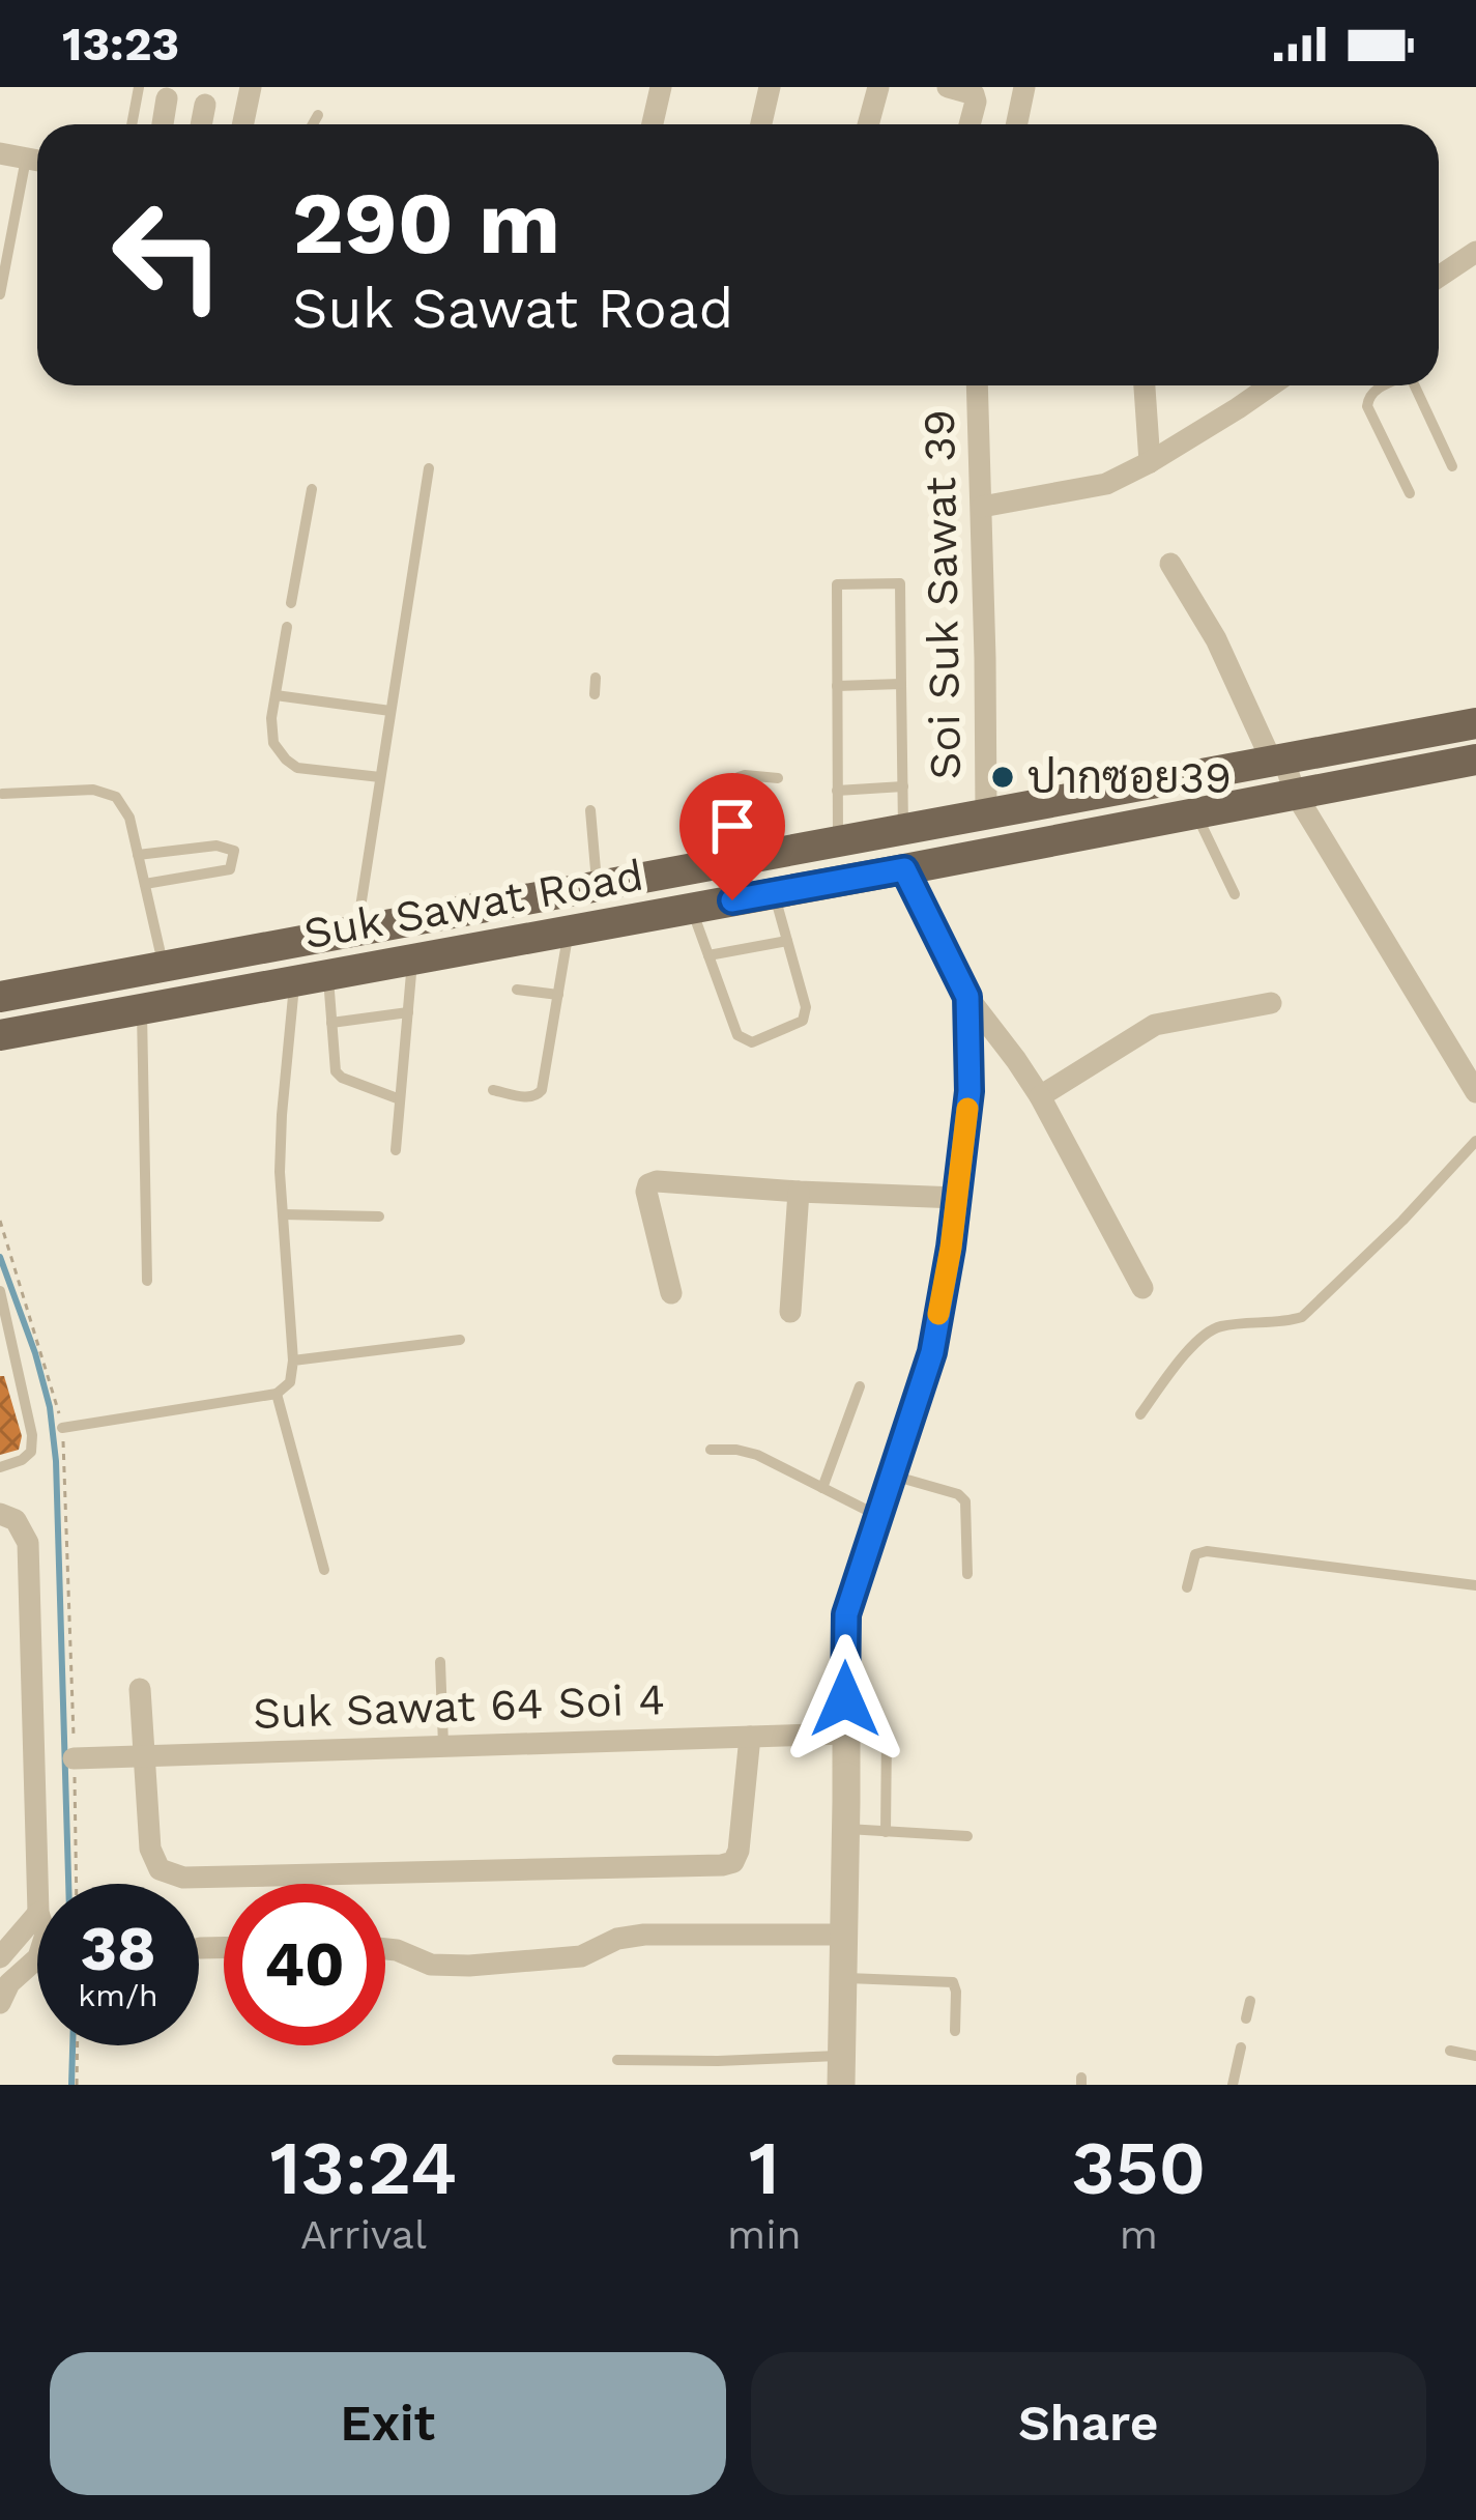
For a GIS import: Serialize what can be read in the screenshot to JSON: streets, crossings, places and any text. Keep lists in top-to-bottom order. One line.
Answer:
{"streets":{"main road":["Suk Sawat Road"],"street":["Soi Suk Sawat 39","Suk Sawat 64 Soi 4"]},"crossings":[["Soi Suk Sawat 39","Suk Sawat Road"]],"places":["ปากซอย39"],"page":{"status":"13:23","turn":["290 m","Suk Sawat Road"],"speed":"38 km/h","limit":"40","eta":["13:24","Arrival","1","min","350","m"],"buttons":["Exit","Share"]}}
